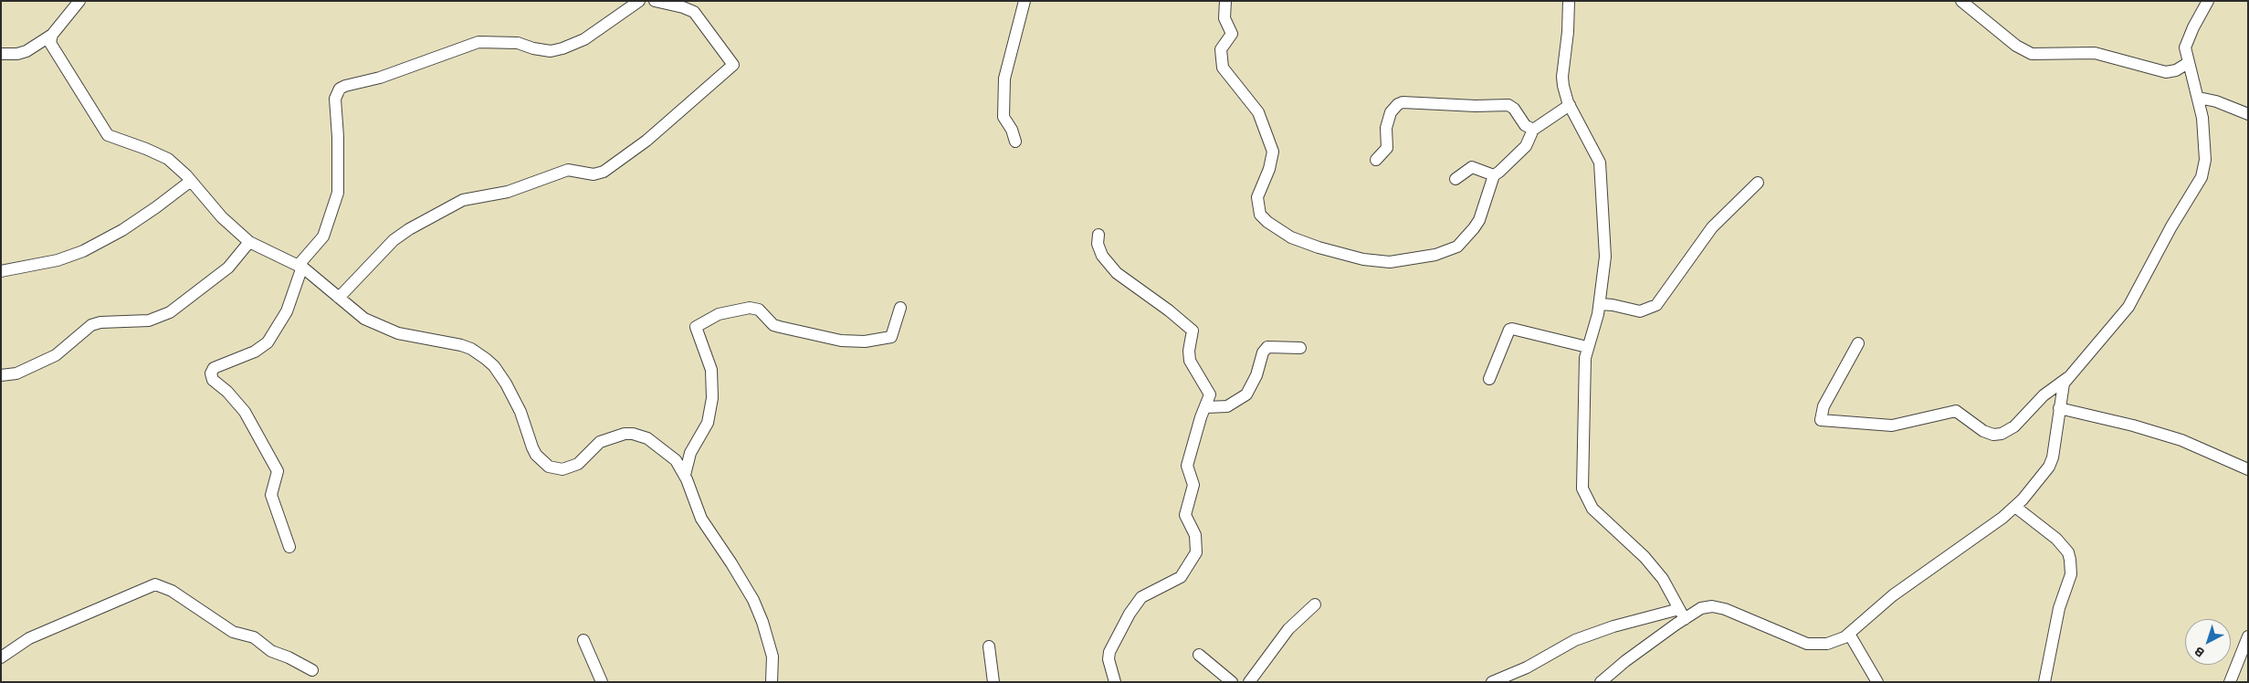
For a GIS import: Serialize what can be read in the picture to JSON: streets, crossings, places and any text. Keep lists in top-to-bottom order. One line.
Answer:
{"north":"bottom left"}
